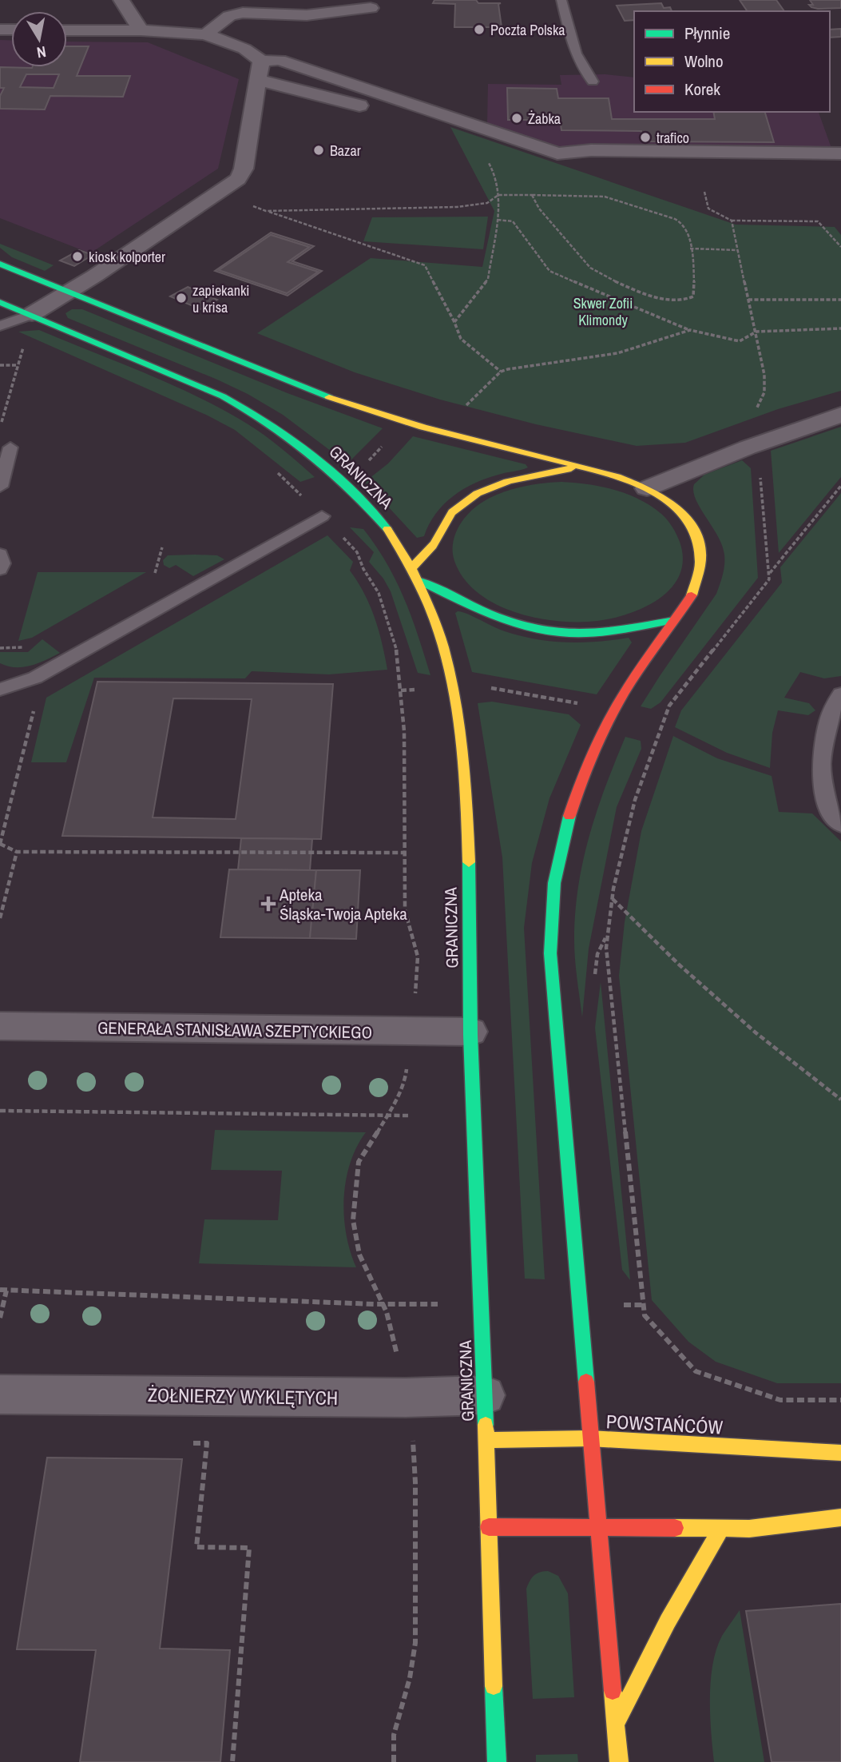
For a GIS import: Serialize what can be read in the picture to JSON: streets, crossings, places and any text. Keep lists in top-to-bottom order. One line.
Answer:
{"streets":{"street":["GRANICZNA","GENERAŁA STANISŁAWA SZEPTYCKIEGO","ŻOŁNIERZY WYKLĘTYCH","POWSTAŃCÓW"]},"crossings":[["GRANICZNA","GENERAŁA STANISŁAWA SZEPTYCKIEGO"],["GRANICZNA","ŻOŁNIERZY WYKLĘTYCH"],["GRANICZNA","POWSTAŃCÓW"]],"parks":["Skwer Zofii Klimondy"],"places":{"other":["Poczta Polska","Żabka","trafico","Bazar","kiosk kolporter","zapiekanki u krisa"],"health":["Apteka Śląska-Twoja Apteka"]},"legend":["Płynnie","Wolno","Korek"],"north":"bottom"}
